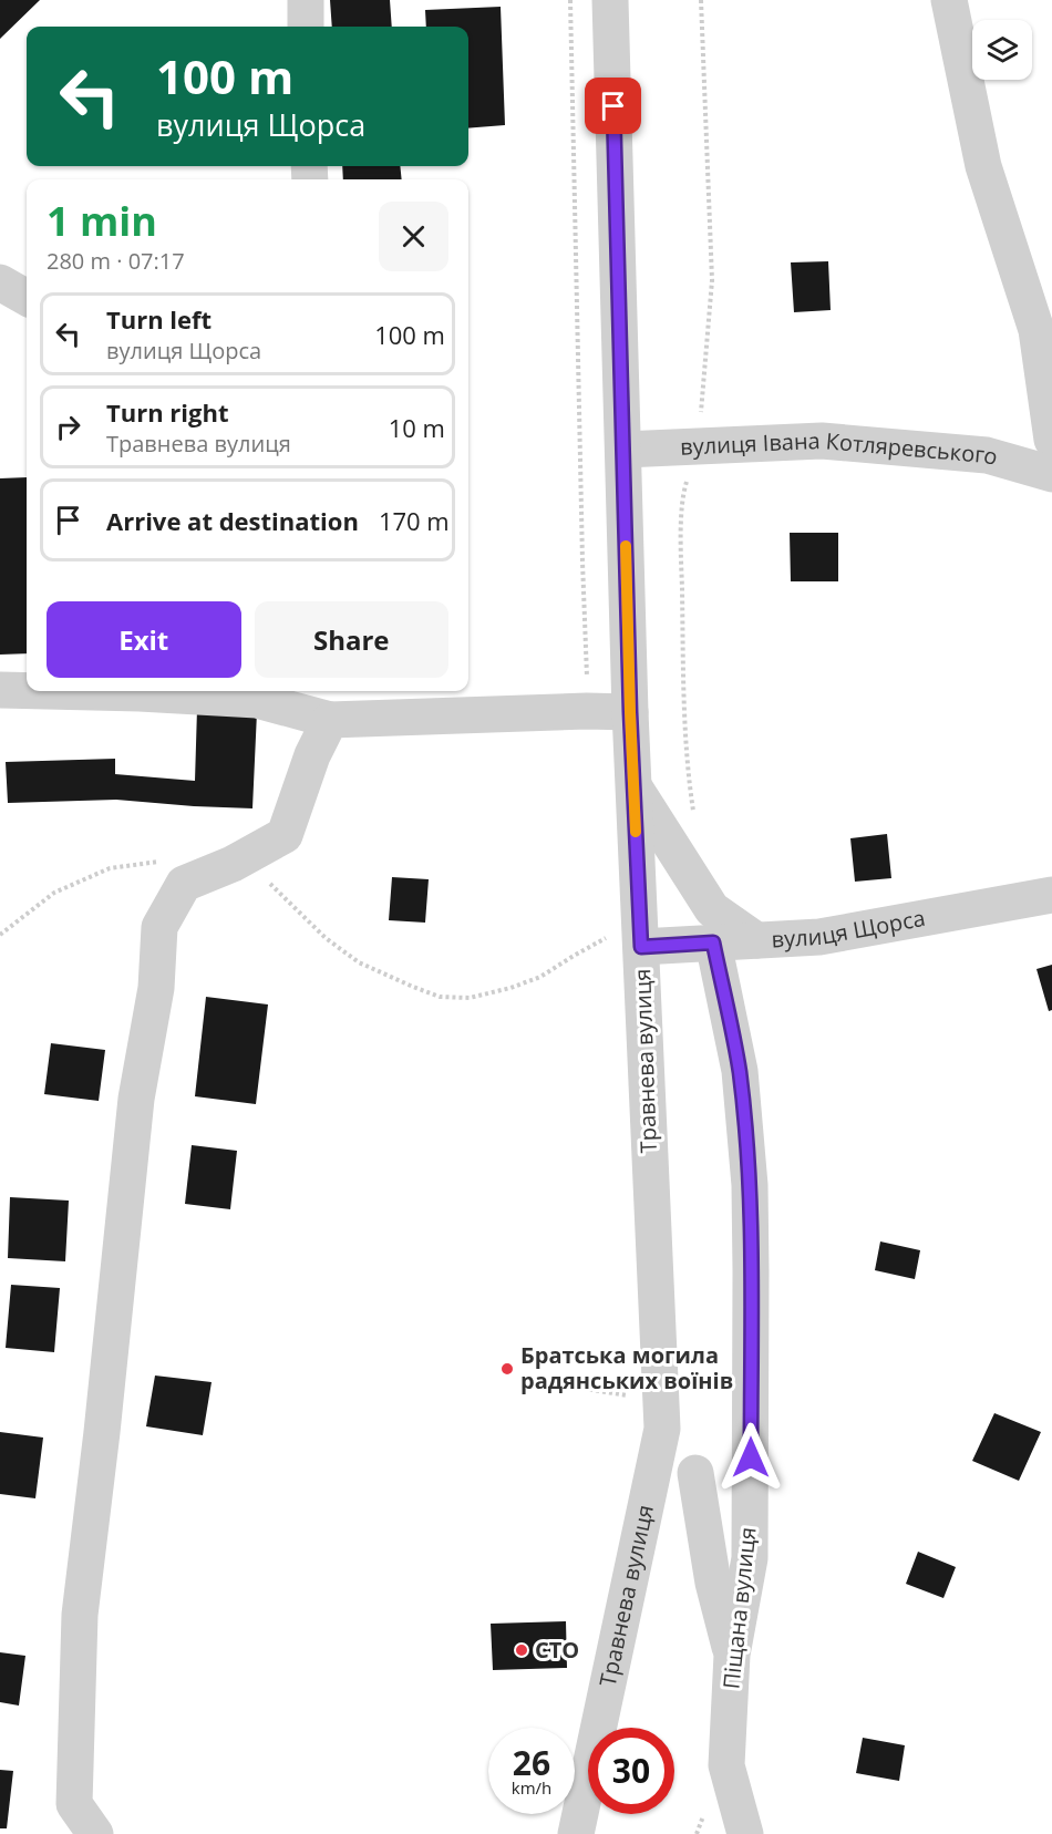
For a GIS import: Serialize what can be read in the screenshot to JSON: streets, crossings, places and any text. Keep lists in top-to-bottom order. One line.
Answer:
{"streets":{"street":["вулиця Івана Котляревського","вулиця Щорса","Травнева вулиця","Піщана вулиця"]},"crossings":[["вулиця Івана Котляревського","Травнева вулиця"],["вулиця Щорса","Травнева вулиця"],["вулиця Щорса","Піщана вулиця"]],"places":["Братська могила радянських воїнів","СТО"],"page":{"turn":["100 m","вулиця Щорса"],"heading":["1 min","280 m · 07:17"],"list":[{"name":"Turn left","note":"вулиця Щорса","value":"100 m"},{"name":"Turn right","note":"Травнева вулиця","value":"10 m"},{"name":"Arrive at destination","value":"170 m"}],"buttons":["Exit","Share"],"speed":"26 km/h","limit":"30"}}
